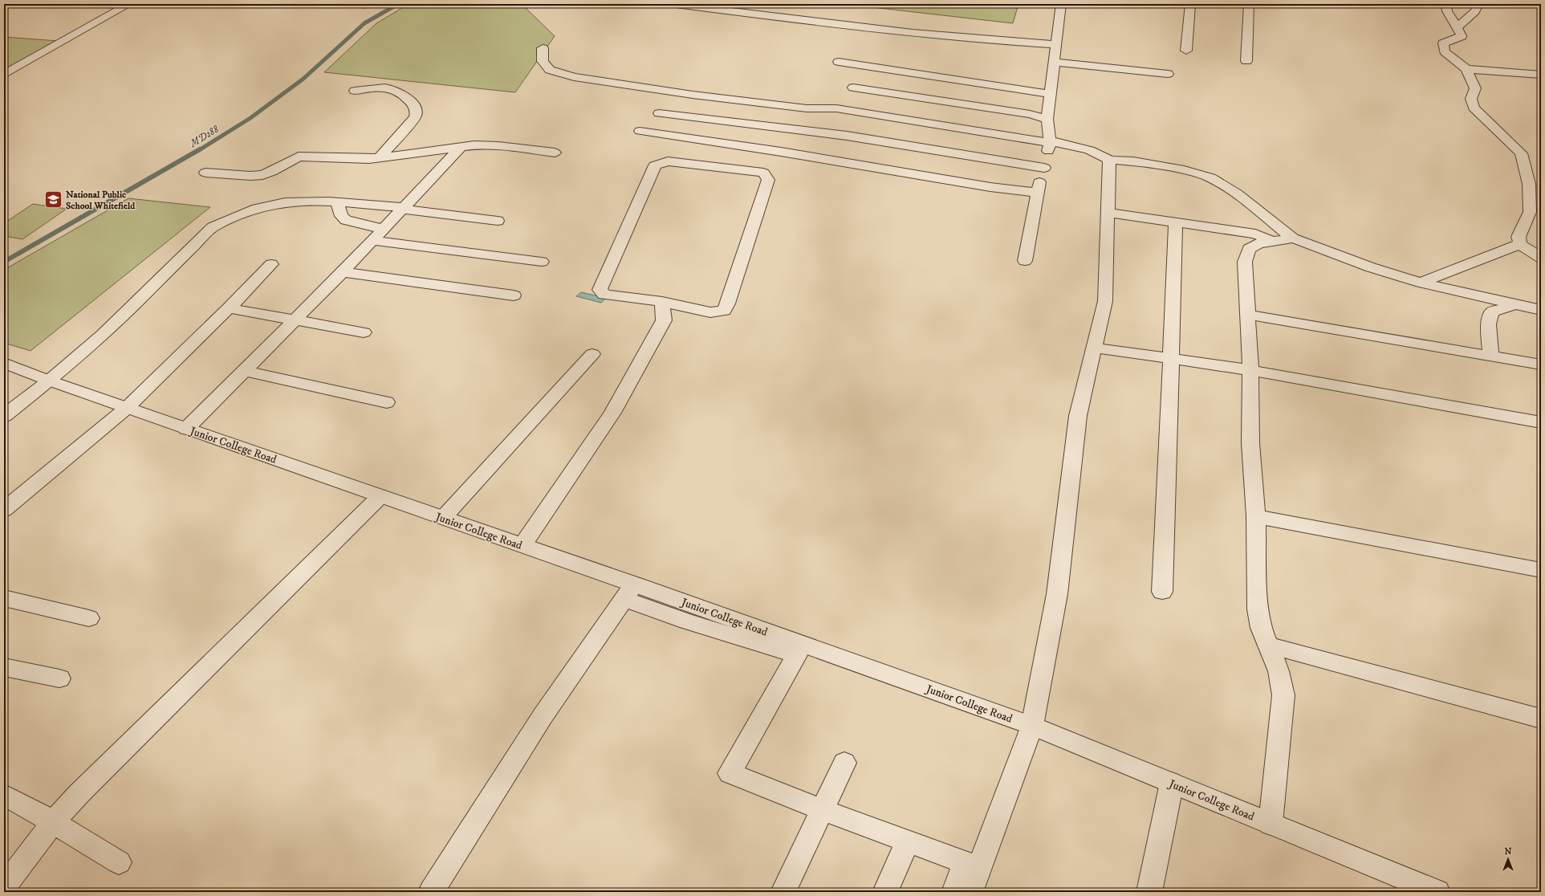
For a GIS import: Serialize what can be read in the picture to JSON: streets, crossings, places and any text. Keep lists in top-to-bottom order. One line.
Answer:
{"streets":{"street":["Junior College Road"]},"water":["MD288"],"places":{"school or university":["National Public School Whitefield"]},"north":"top"}
